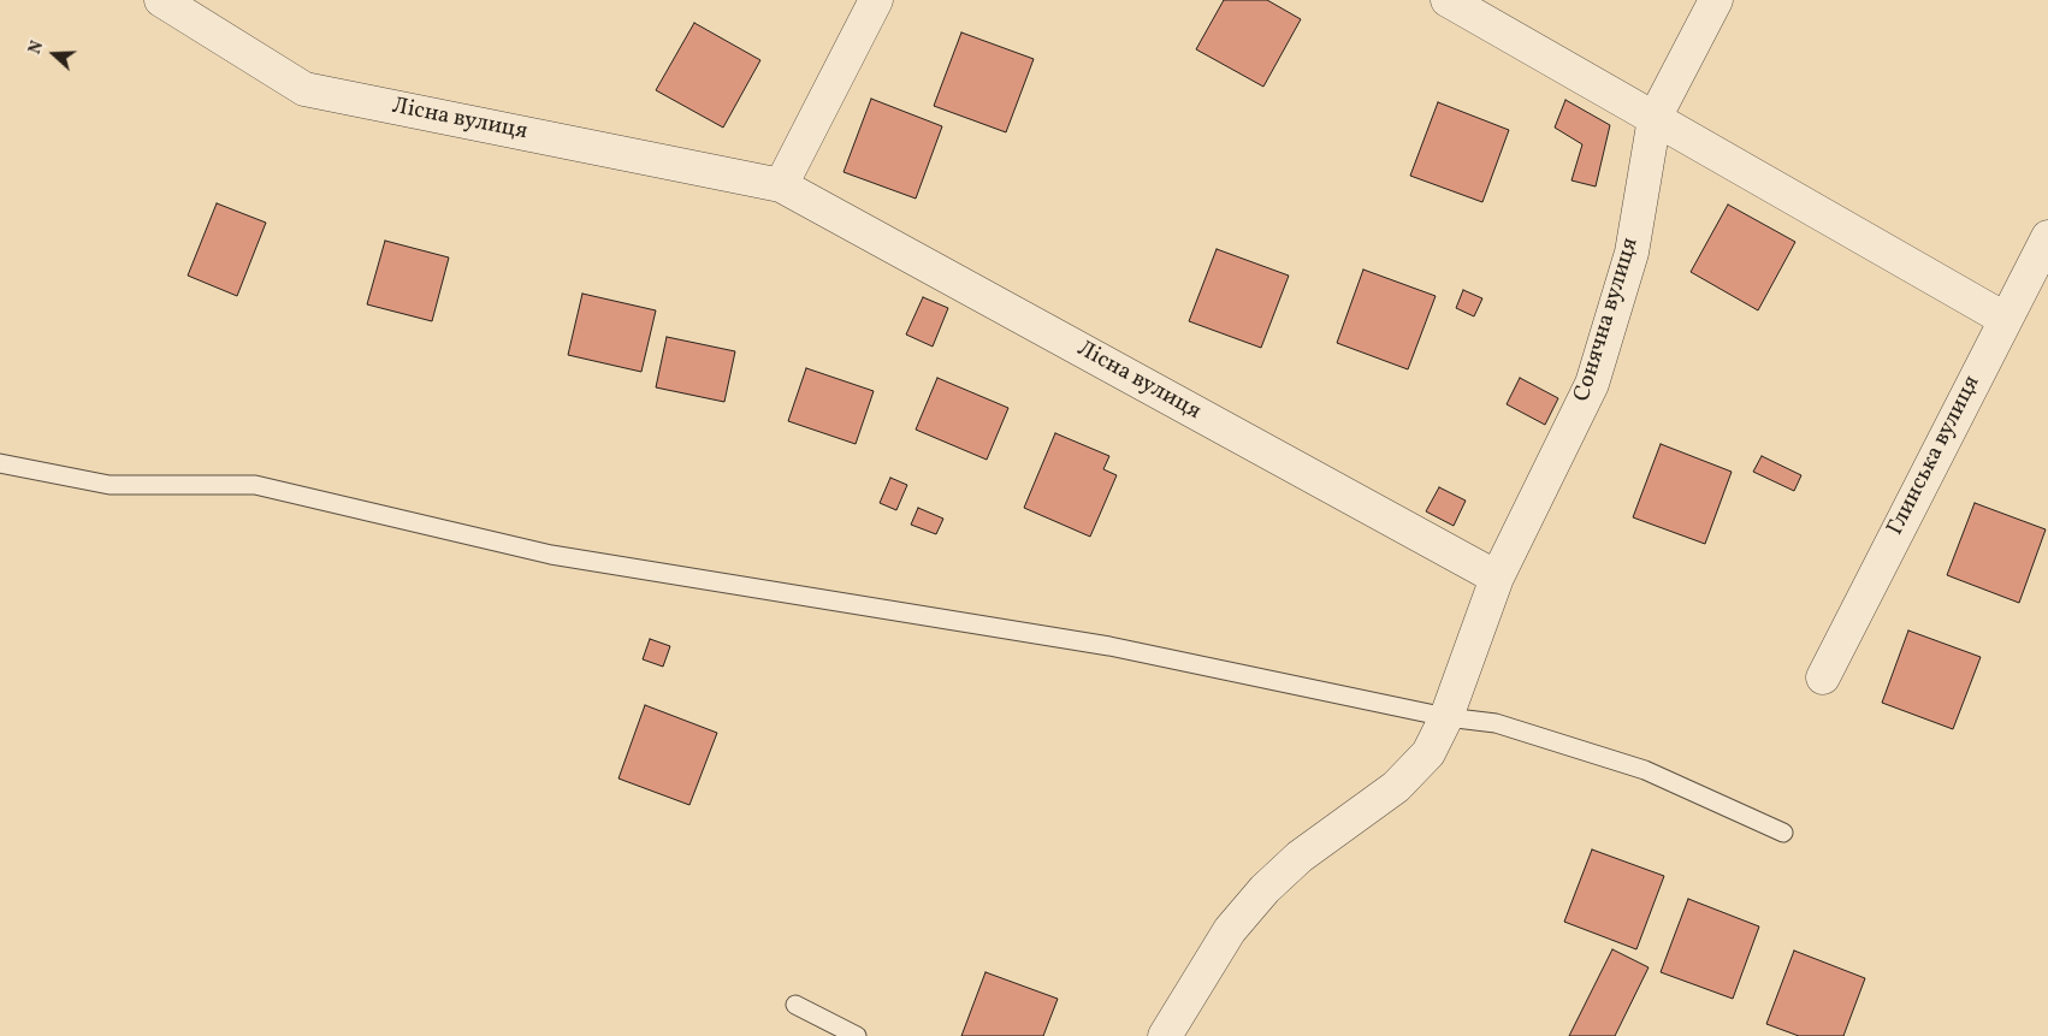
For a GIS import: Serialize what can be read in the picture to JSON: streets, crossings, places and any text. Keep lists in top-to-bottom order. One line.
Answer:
{"streets":{"street":["Лісна вулиця","Сонячна вулиця","Глинська вулиця"]},"crossings":[["Лісна вулиця","Сонячна вулиця"]],"north":"left"}
